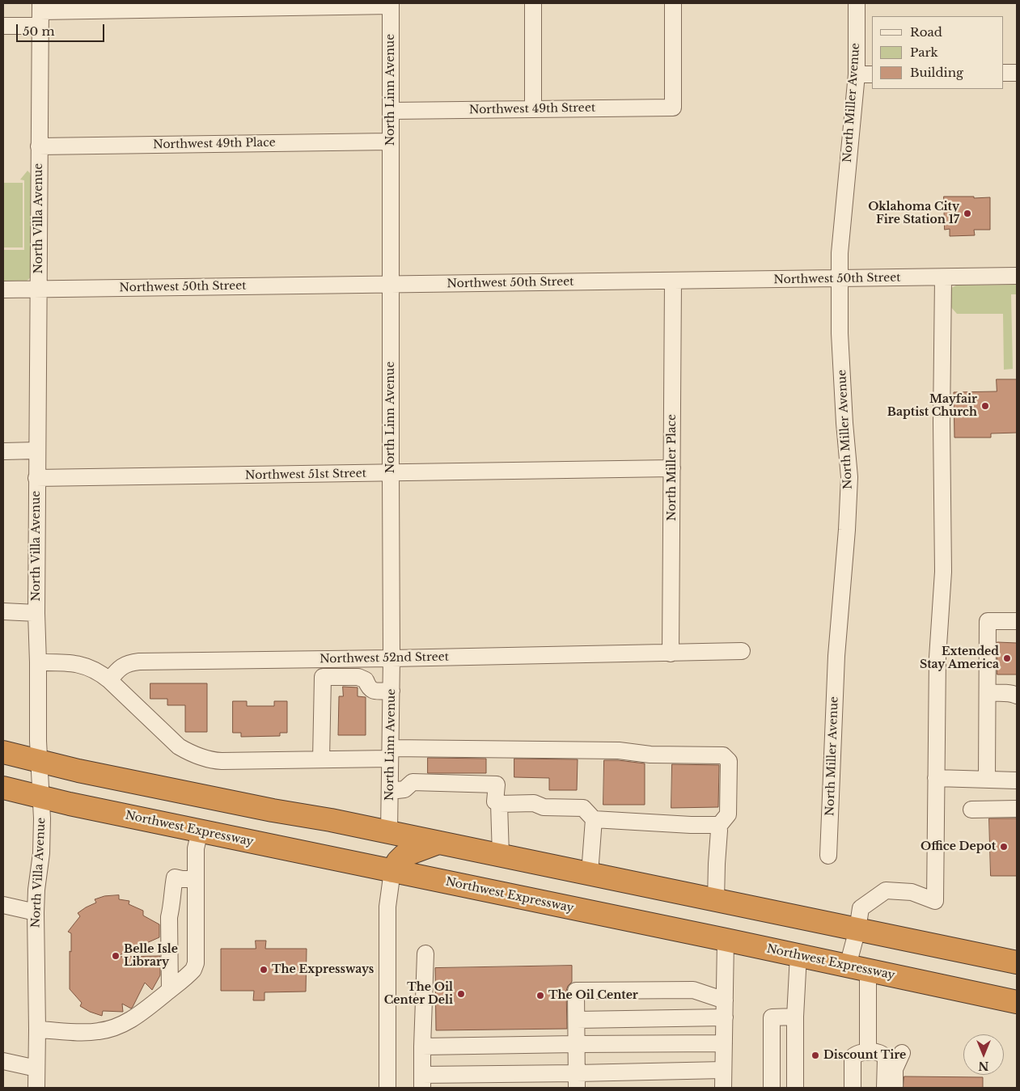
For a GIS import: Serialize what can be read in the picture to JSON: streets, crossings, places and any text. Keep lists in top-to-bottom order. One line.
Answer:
{"streets":{"highway":["Northwest Expressway"],"street":["North Linn Avenue","North Miller Avenue","Northwest 49th Street","Northwest 49th Place","North Villa Avenue","Northwest 50th Street","North Miller Place","Northwest 51st Street","Northwest 52nd Street"]},"crossings":[["North Linn Avenue","Northwest 49th Street"],["North Linn Avenue","Northwest 49th Place"],["North Linn Avenue","Northwest 50th Street"],["North Linn Avenue","Northwest 51st Street"],["North Linn Avenue","Northwest 52nd Street"],["North Miller Avenue","Northwest 50th Street"],["Northwest 49th Place","North Villa Avenue"],["North Villa Avenue","Northwest 50th Street"],["North Villa Avenue","Northwest 51st Street"],["North Villa Avenue","Northwest Expressway"],["Northwest 50th Street","North Miller Place"],["North Miller Place","Northwest 51st Street"],["North Miller Place","Northwest 52nd Street"]],"places":["Oklahoma City Fire Station 17","Mayfair Baptist Church","Extended Stay America","Office Depot","Belle Isle Library","The Expressways","The Oil Center Deli","The Oil Center","Discount Tire"],"legend":["Road","Park","Building"],"scale_bar":"50 m","north":"bottom"}
